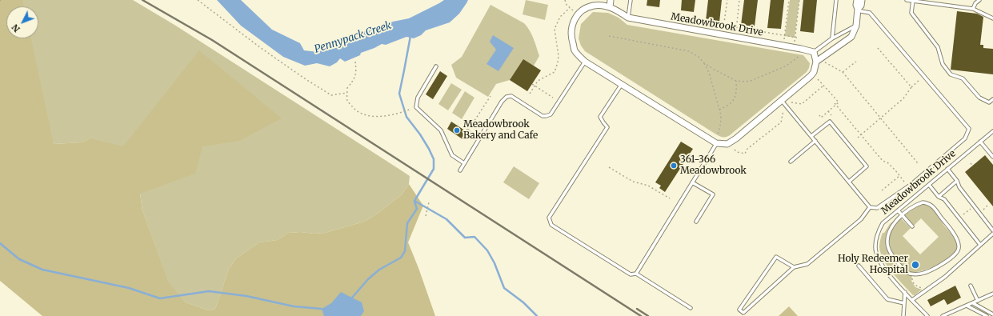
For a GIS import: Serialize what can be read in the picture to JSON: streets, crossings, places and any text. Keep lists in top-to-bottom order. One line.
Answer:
{"streets":{"street":["Meadowbrook Drive"]},"water":["Pennypack Creek"],"places":["Meadowbrook Bakery and Cafe","361-366 Meadowbrook","Holy Redeemer Hospital"],"north":"bottom left"}
